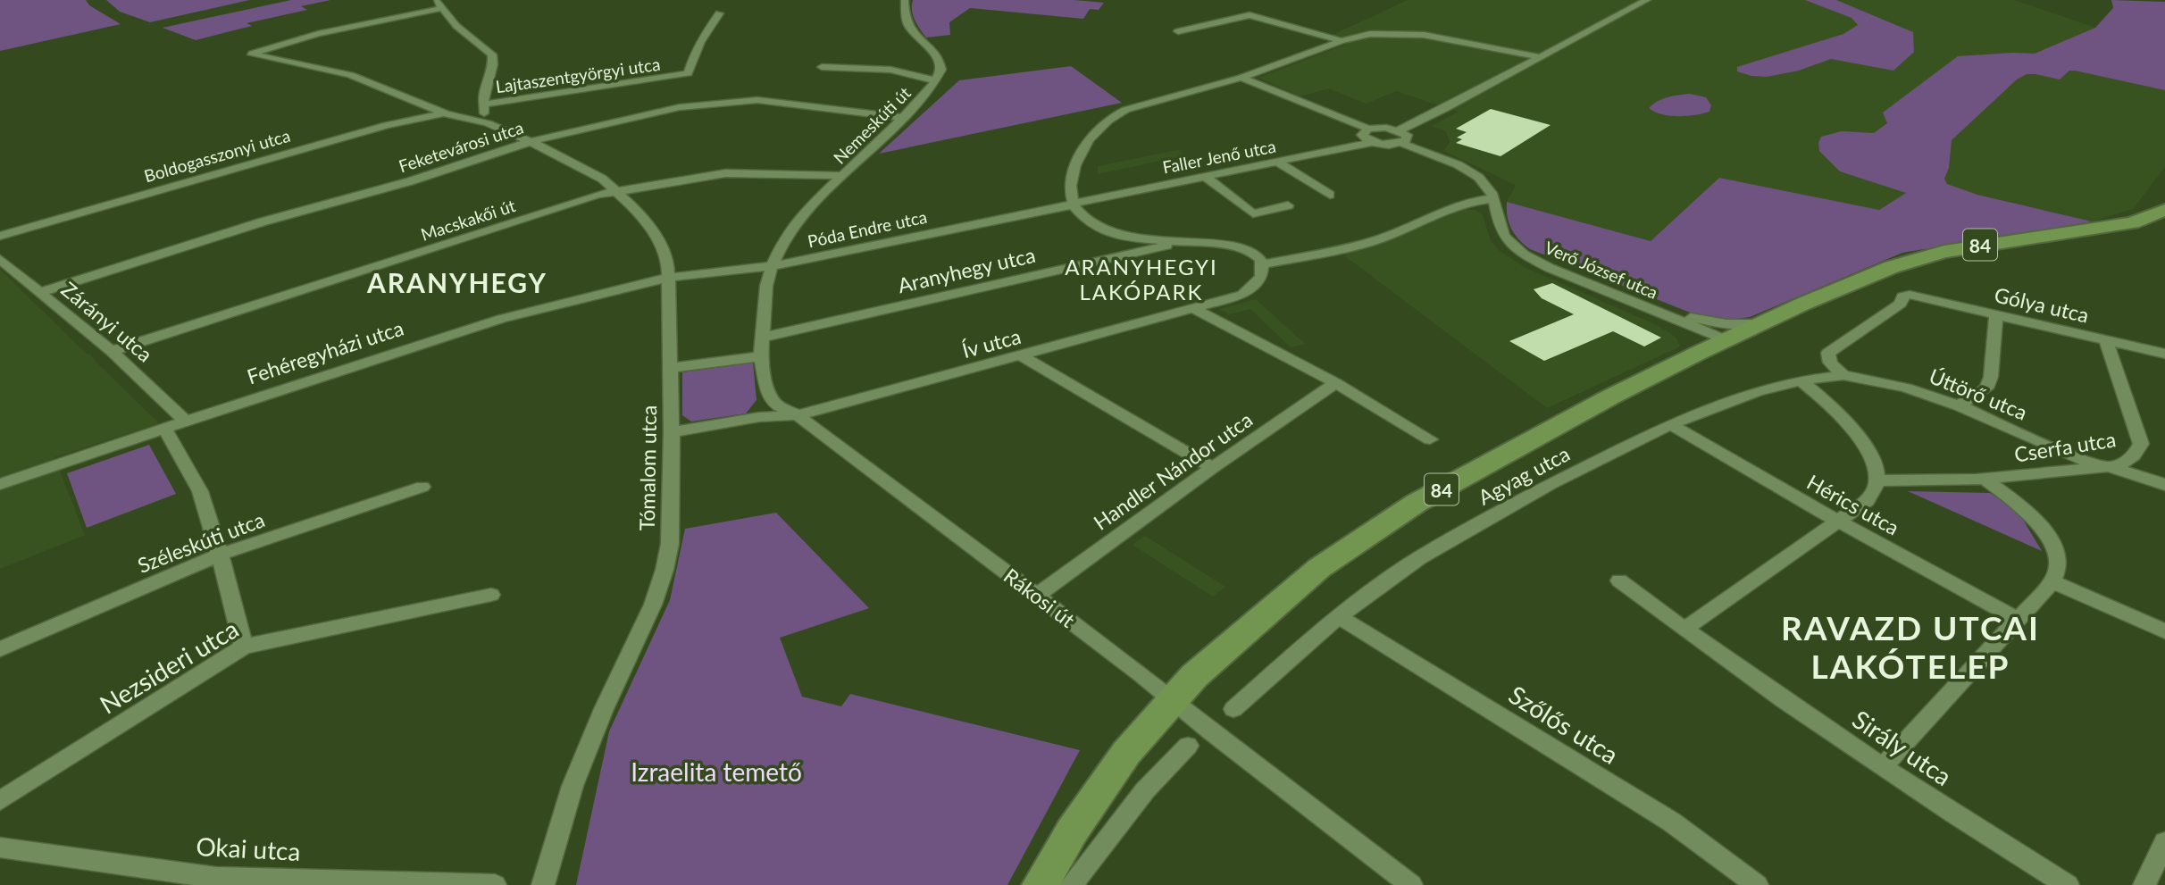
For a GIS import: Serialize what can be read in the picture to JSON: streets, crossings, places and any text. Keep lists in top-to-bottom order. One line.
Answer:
{"streets":{"main road":["84"],"street":["Lajtaszentgyörgyi utca","Nemeskúti út","Feketevárosi utca","Boldogasszonyi utca","Faller Jenő utca","Macskakői út","Póda Endre utca","Aranyhegy utca","Verő József utca","Gólya utca","Zárányi utca","Ív utca","Fehéregyházi utca","Úttörő utca","Cserfa utca","Tómalom utca","Handler Nándor utca","Agyag utca","Hérics utca","Széleskúti utca","Rákosi út","Nezsideri utca","Szőlős utca","Sirály utca","Okai utca"]},"crossings":[["Nemeskúti út","Feketevárosi utca"],["Nemeskúti út","Macskakői út"],["Nemeskúti út","Póda Endre utca"],["Nemeskúti út","Rákosi út"],["Feketevárosi utca","Zárányi utca"],["Feketevárosi utca","Tómalom utca"],["Boldogasszonyi utca","Tómalom utca"],["Faller Jenő utca","Póda Endre utca"],["Faller Jenő utca","Verő József utca"],["Macskakői út","Zárányi utca"],["Macskakői út","Tómalom utca"],["Póda Endre utca","Fehéregyházi utca"],["Póda Endre utca","Tómalom utca"],["Póda Endre utca","Rákosi út"],["84","Verő József utca"],["84","Rákosi út"],["Aranyhegy utca","Rákosi út"],["Gólya utca","Úttörő utca"],["Gólya utca","Cserfa utca"],["Gólya utca","Agyag utca"],["Zárányi utca","Fehéregyházi utca"],["Ív utca","Tómalom utca"],["Ív utca","Rákosi út"],["Fehéregyházi utca","Tómalom utca"],["Úttörő utca","Cserfa utca"],["Úttörő utca","Agyag utca"],["Handler Nándor utca","Rákosi út"],["Agyag utca","Hérics utca"],["Agyag utca","Szőlős utca"]],"districts":["ARANYHEGYI LAKÓPARK","ARANYHEGY","RAVAZD UTCAI LAKÓTELEP"],"parks":["Izraelita temető"]}
